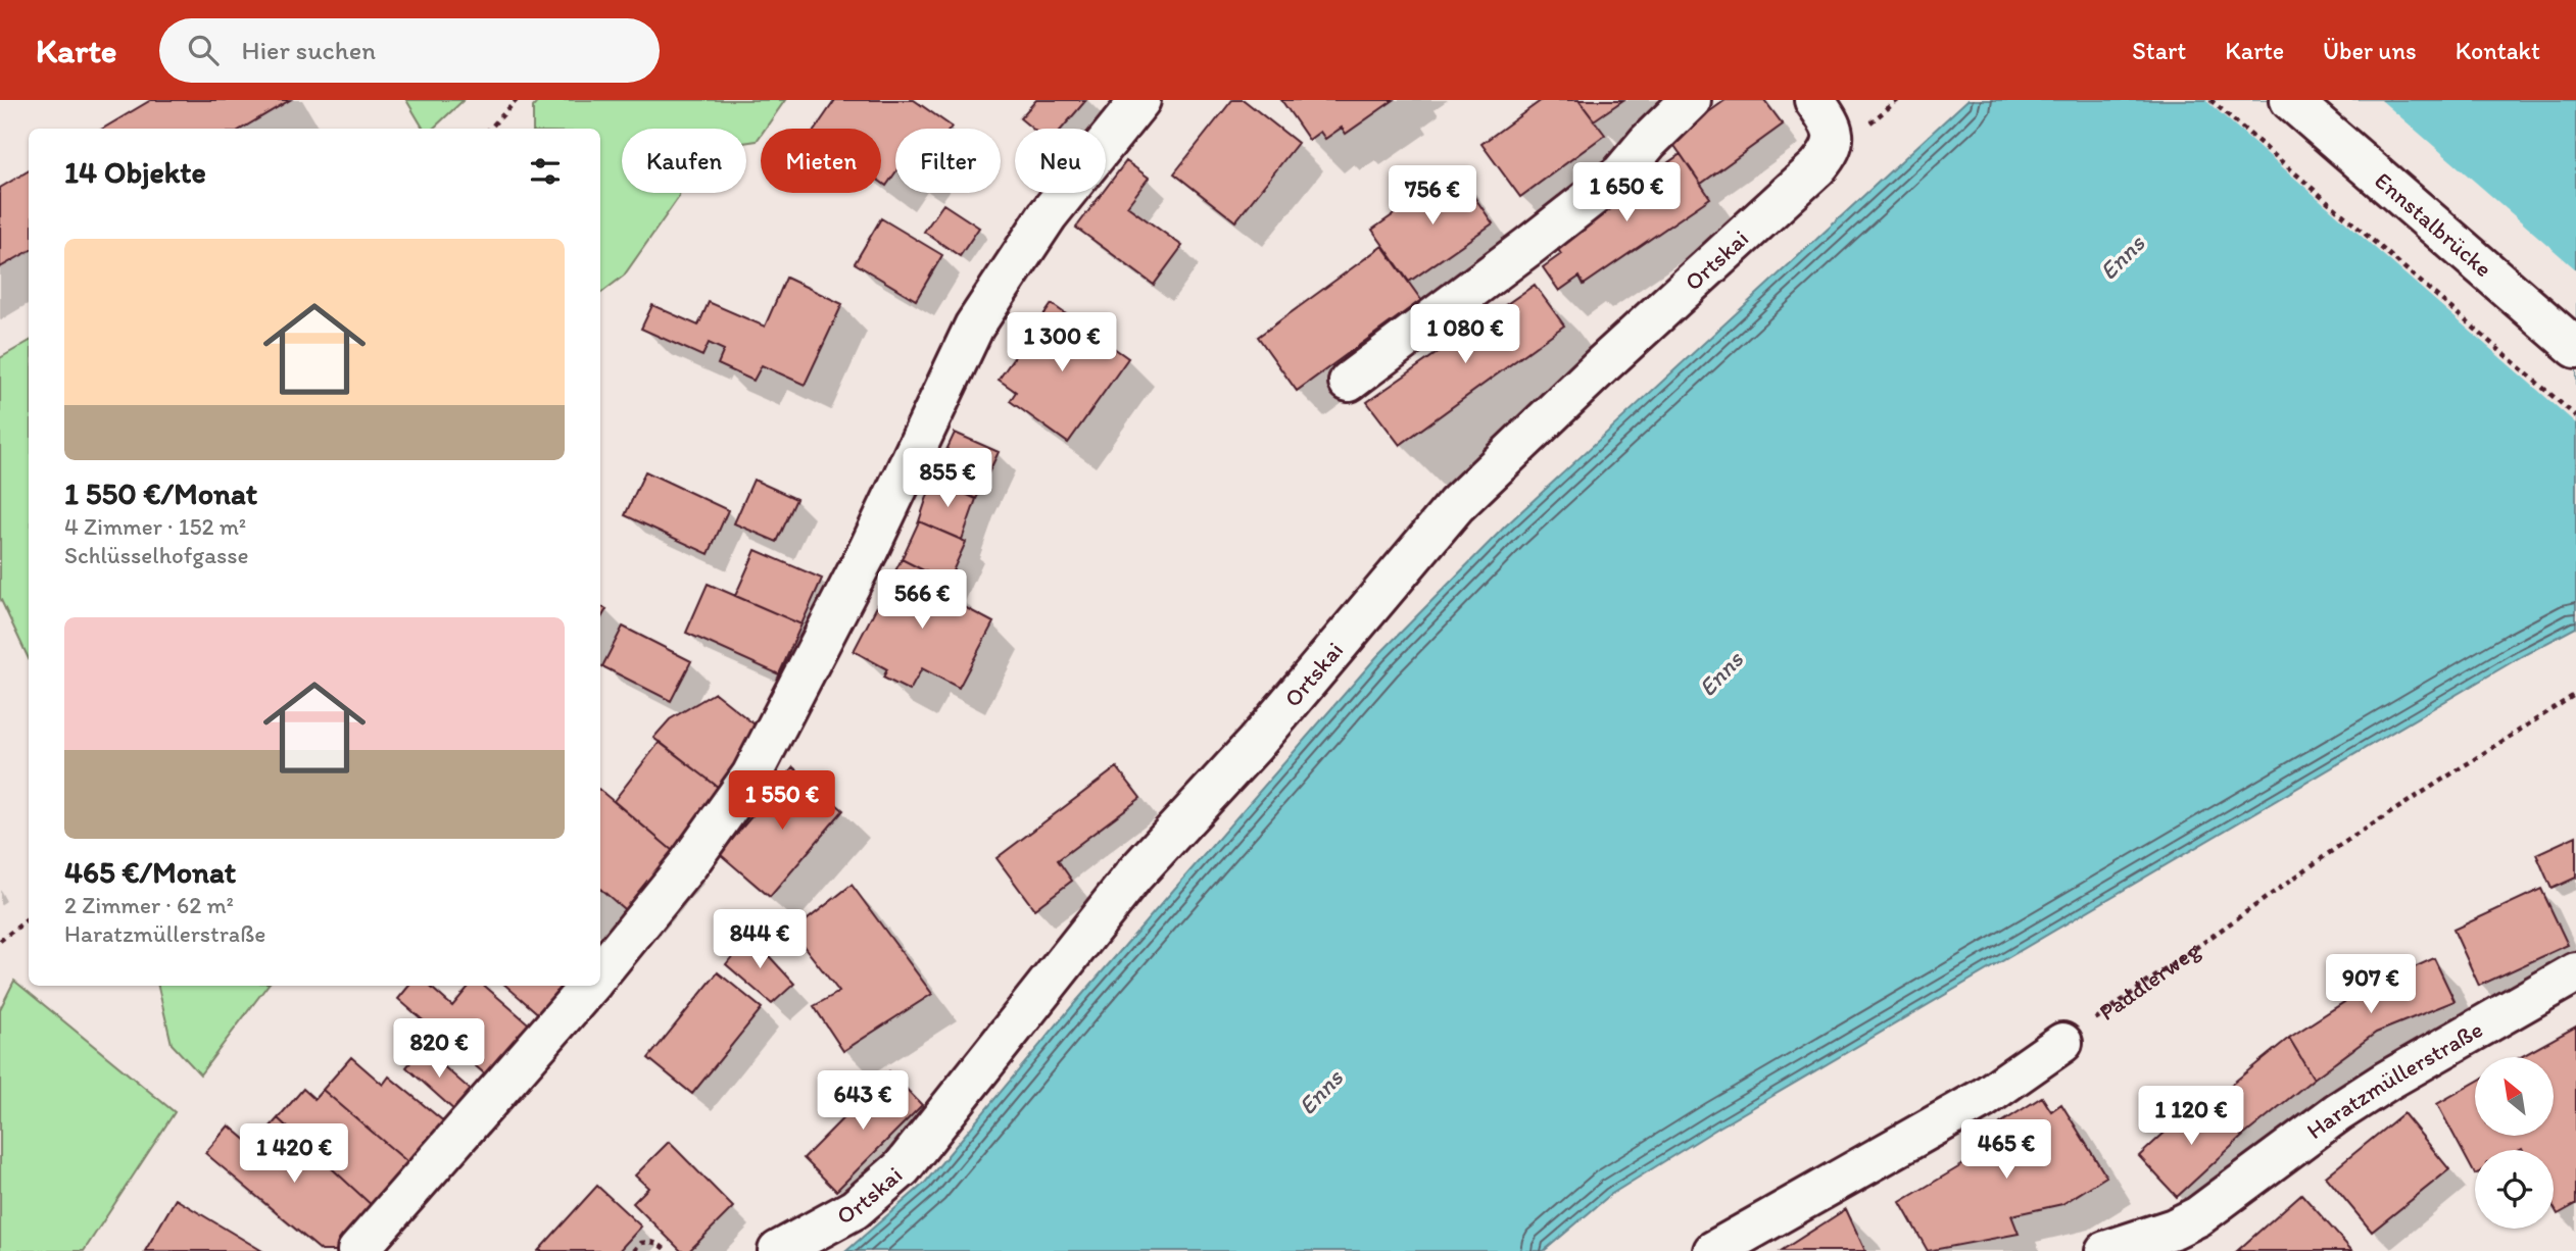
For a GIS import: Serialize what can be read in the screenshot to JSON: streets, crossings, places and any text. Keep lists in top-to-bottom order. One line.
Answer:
{"streets":{"street":["Ennstalbrücke","Ortskai","Haratzmüllerstraße"],"path":["Paddlerweg"]},"water":["Enns"],"north":"top left","page":{"header":"Karte","search":"Hier suchen","nav":["Start","Karte","Über uns","Kontakt"],"chip":["Kaufen","Mieten","Filter","Neu"],"heading":"14 Objekte","price":["1 650 €","756 €","1 080 €","1 300 €","855 €","566 €","1 550 €","844 €","907 €","820 €","643 €","1 120 €","465 €","1 420 €"],"list":[{"name":"1 550 €/Monat","note":"4 Zimmer · 152 m² · Schlüsselhofgasse"},{"name":"465 €/Monat","note":"2 Zimmer · 62 m² · Haratzmüllerstraße"}]}}
